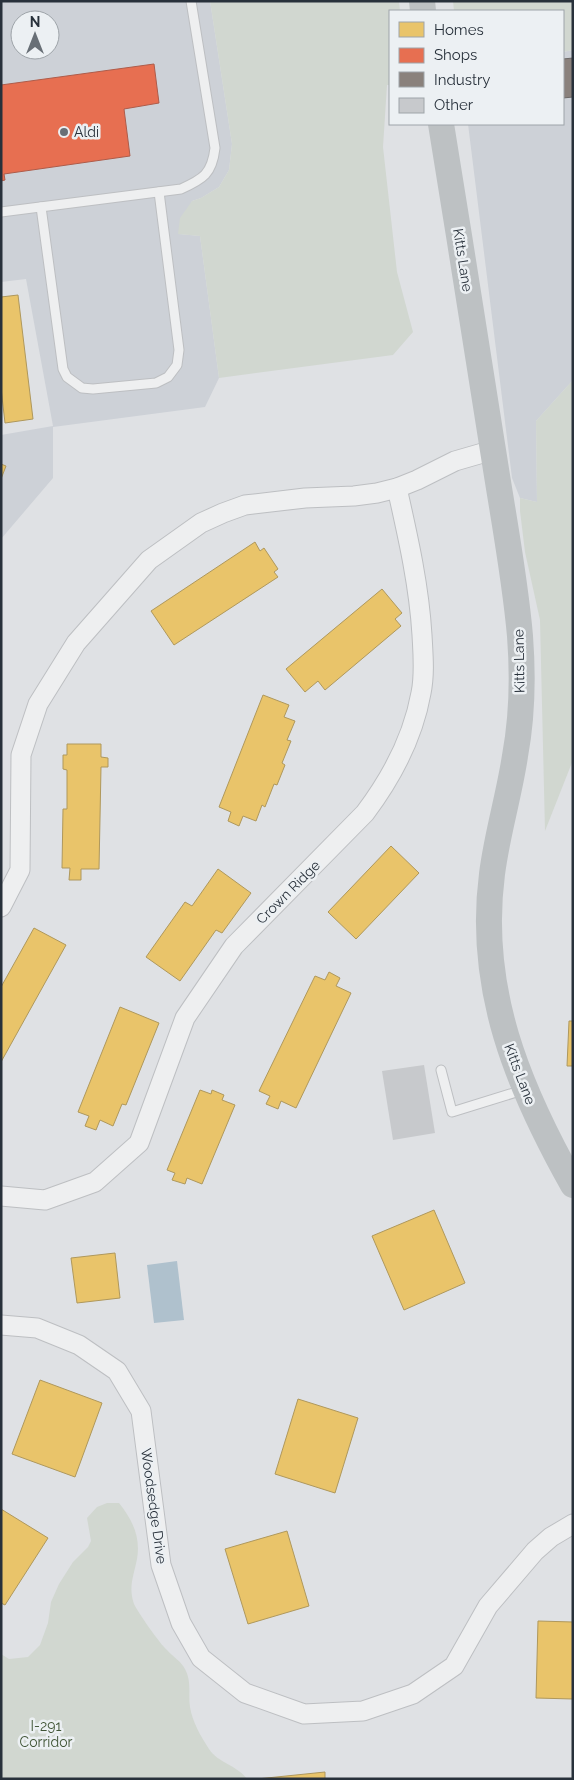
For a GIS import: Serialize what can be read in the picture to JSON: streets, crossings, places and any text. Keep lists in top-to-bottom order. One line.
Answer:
{"streets":{"street":["Kitts Lane","Crown Ridge","Woodsedge Drive"]},"parks":["I-291 Corridor"],"places":["Aldi"],"legend":["Homes","Shops","Industry","Other"],"north":"top"}
